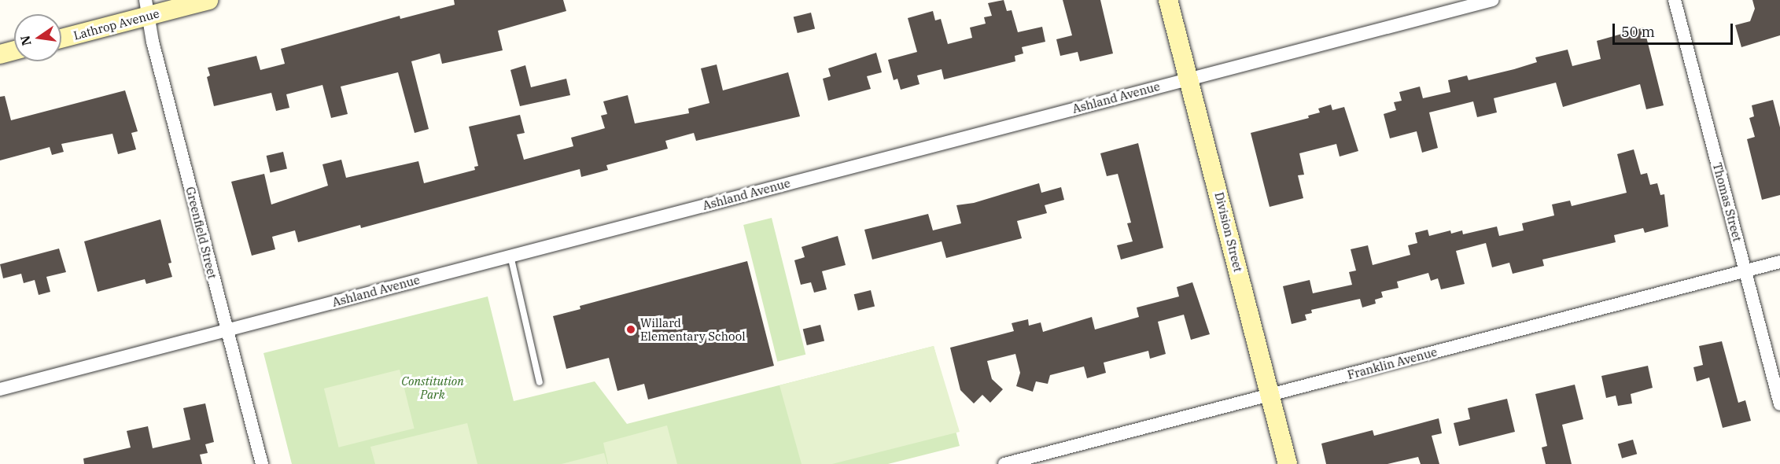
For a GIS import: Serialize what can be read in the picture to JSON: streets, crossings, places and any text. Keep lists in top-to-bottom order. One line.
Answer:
{"streets":{"street":["Lathrop Avenue","Ashland Avenue","Thomas Street","Division Street","Greenfield Street","Franklin Avenue"]},"crossings":[["Lathrop Avenue","Greenfield Street"],["Ashland Avenue","Division Street"],["Ashland Avenue","Greenfield Street"],["Thomas Street","Franklin Avenue"],["Division Street","Franklin Avenue"]],"parks":["Constitution Park"],"places":["Willard Elementary School"],"scale_bar":"50 m","north":"left"}
